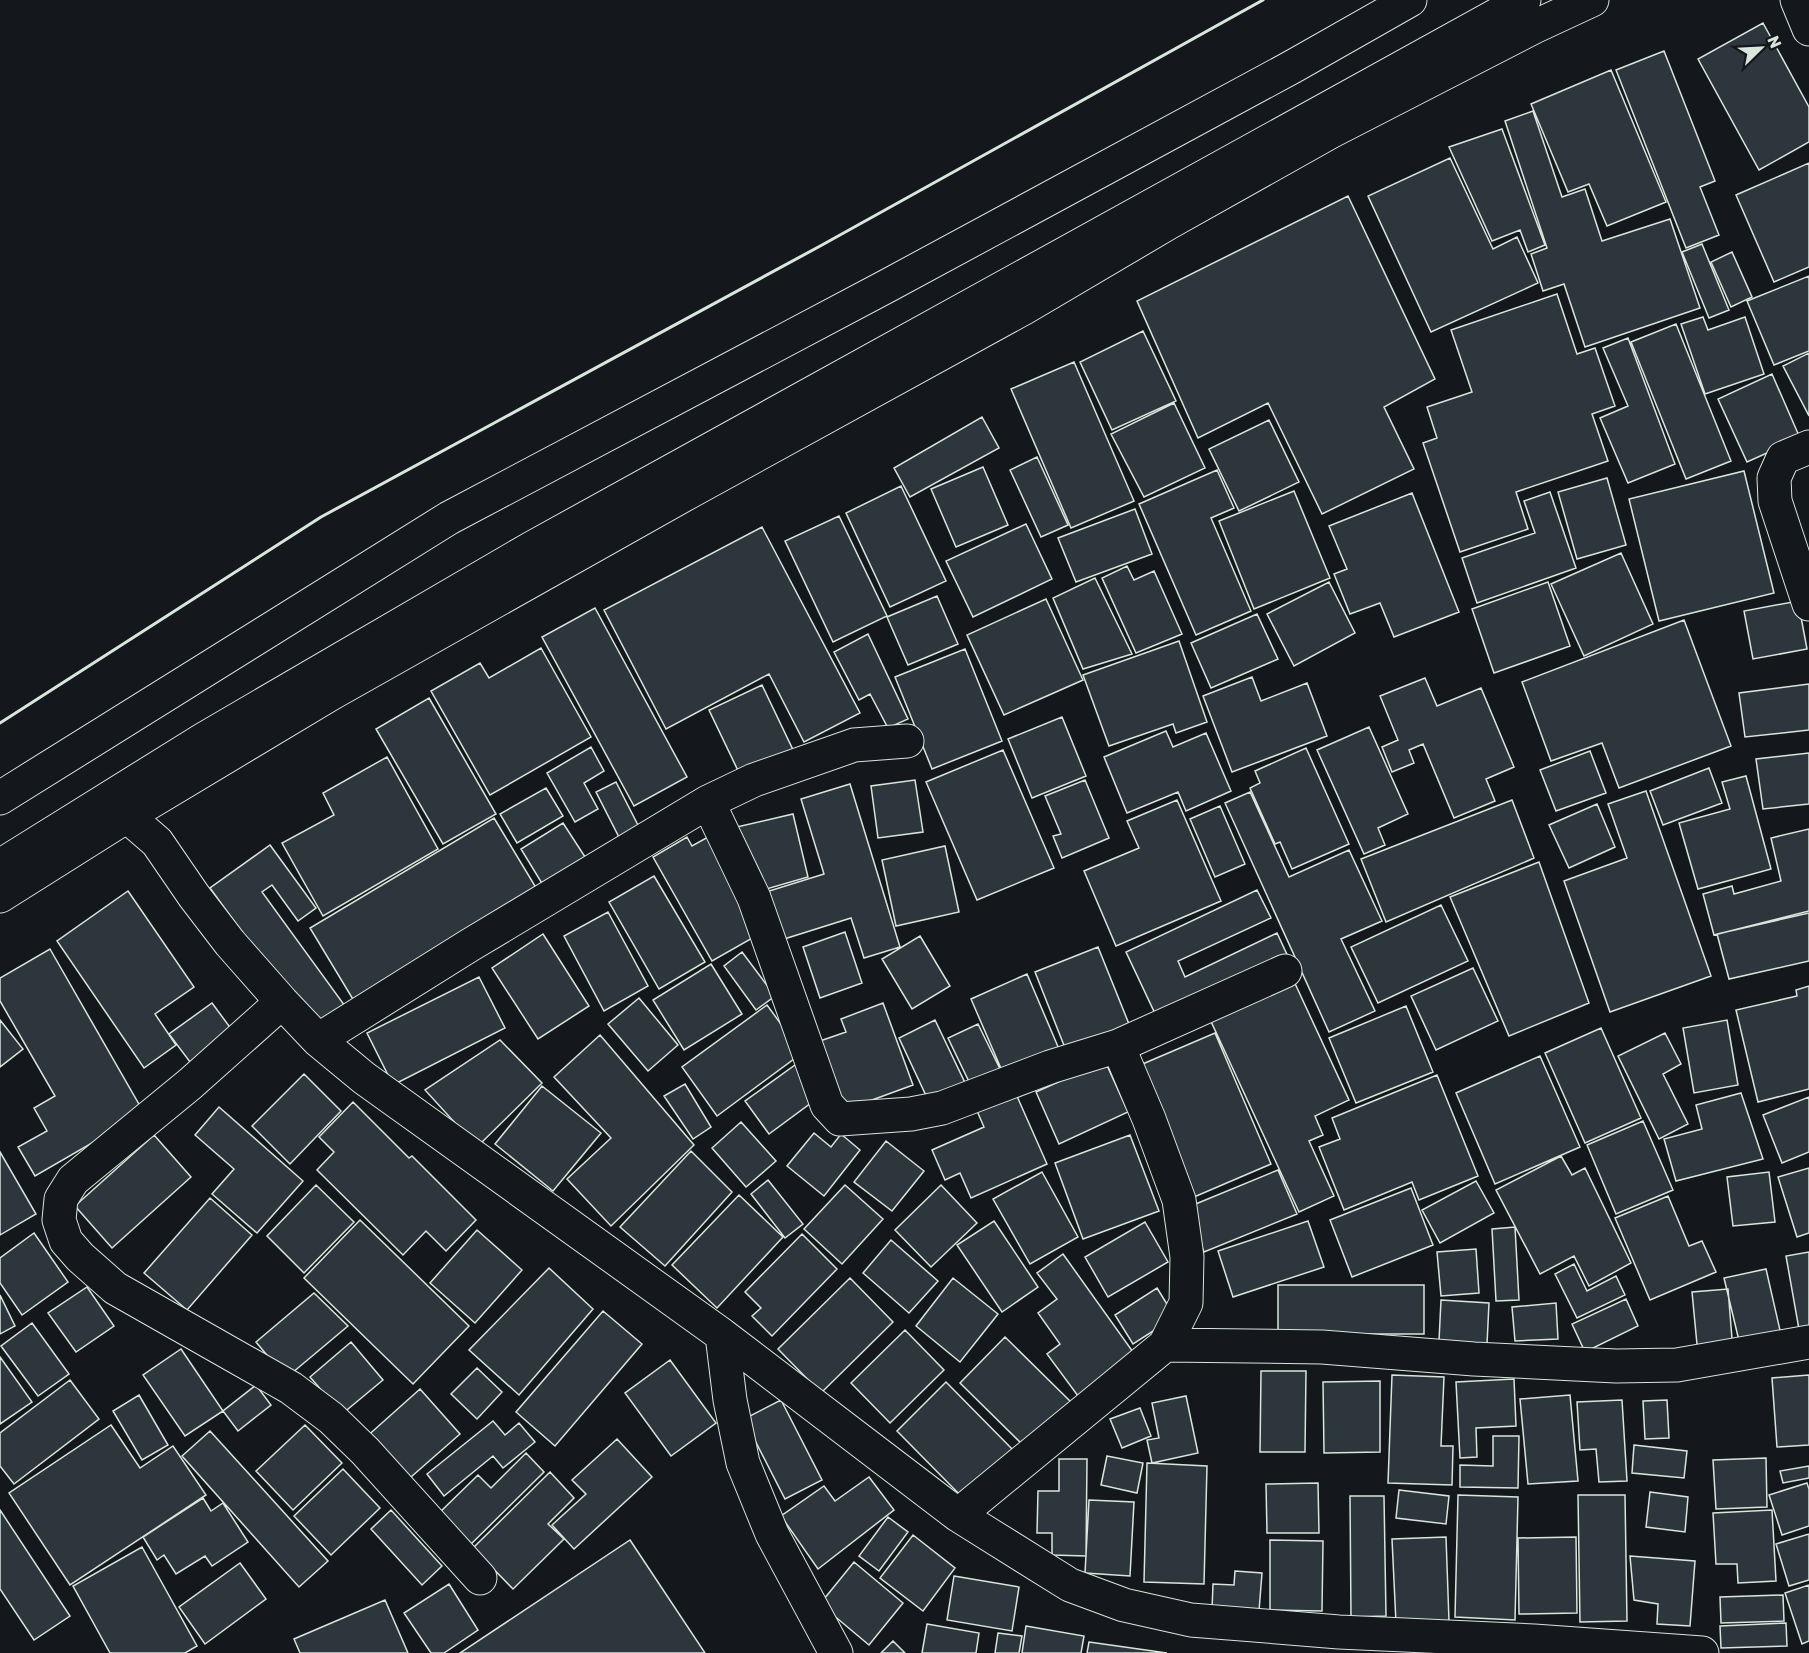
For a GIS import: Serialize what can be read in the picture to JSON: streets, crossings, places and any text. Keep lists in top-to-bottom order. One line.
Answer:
{"north":"top right"}
